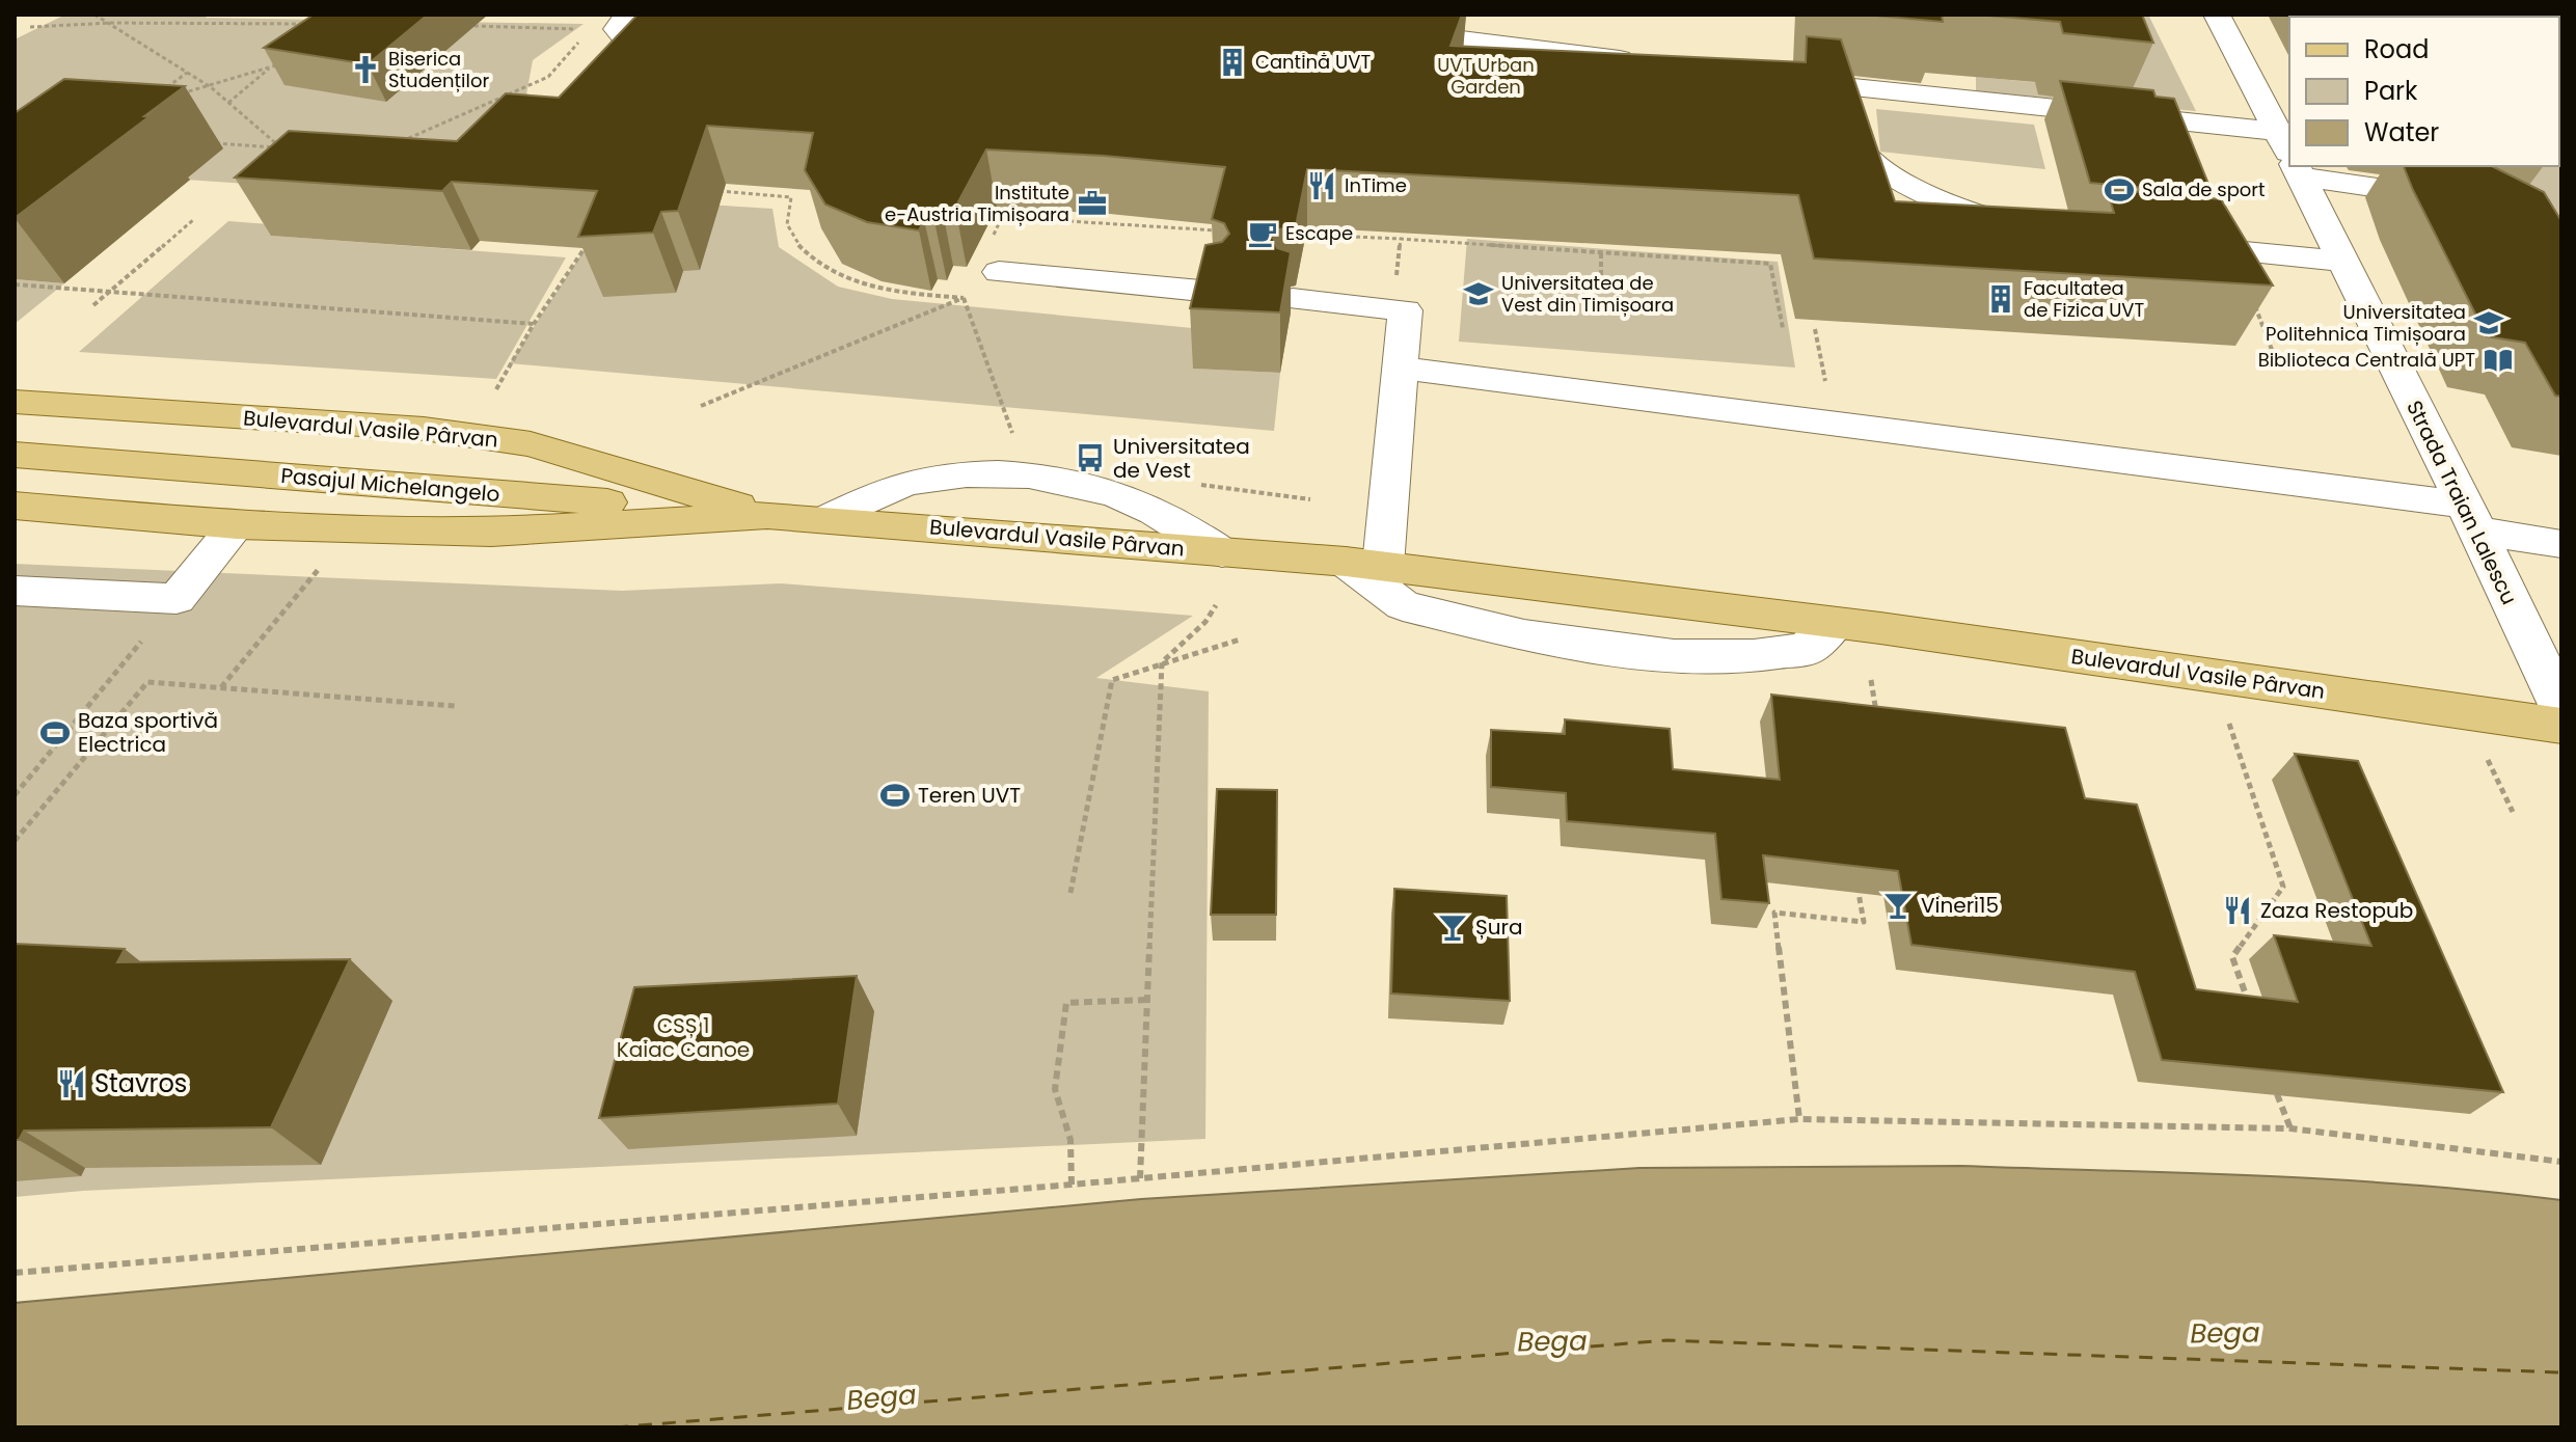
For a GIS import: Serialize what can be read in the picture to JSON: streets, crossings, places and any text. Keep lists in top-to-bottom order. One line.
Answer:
{"streets":{"main road":["Bulevardul Vasile Pârvan","Pasajul Michelangelo"],"street":["Strada Traian Lalescu"]},"crossings":[["Bulevardul Vasile Pârvan","Pasajul Michelangelo"]],"water":["Bega"],"parks":["UVT Urban Garden","CSȘ 1 Kaiac Canoe"],"places":{"building":["Cantină UVT","Facultatea de Fizica UVT"],"church":["Biserica Studenților"],"restaurant":["InTime","Zaza Restopub","Stavros"],"sports":["Sala de sport","Baza sportivă Electrica","Teren UVT"],"office":["Institute e-Austria Timișoara"],"cafe":["Escape"],"school or university":["Universitatea de Vest din Timișoara","Universitatea Politehnica Timișoara"],"library":["Biblioteca Centrală UPT"],"bus stop":["Universitatea de Vest"],"bar":["Vineri15","Șura"]},"legend":["Road","Park","Water"]}
